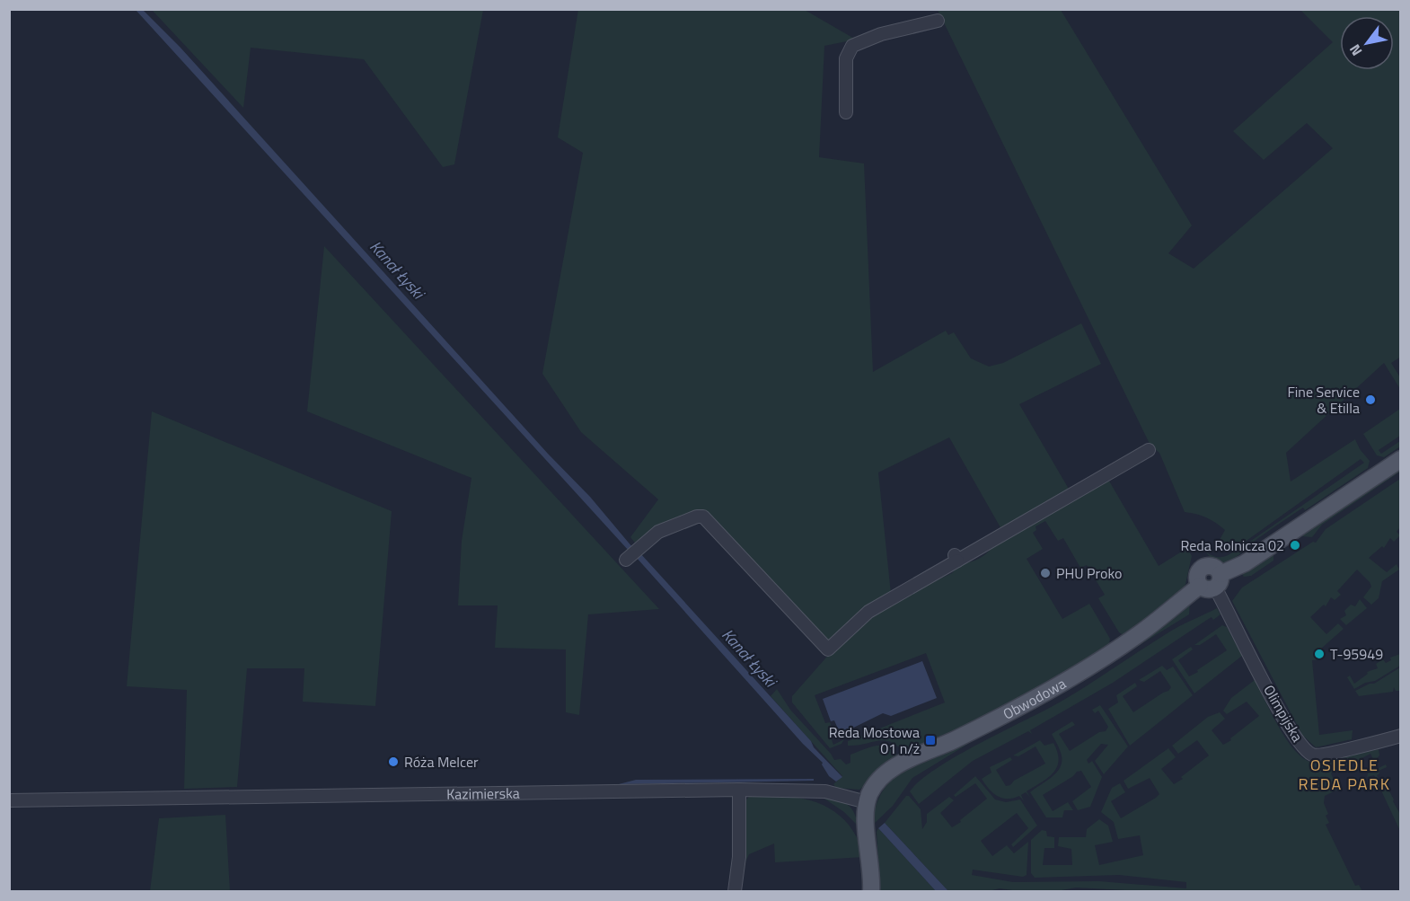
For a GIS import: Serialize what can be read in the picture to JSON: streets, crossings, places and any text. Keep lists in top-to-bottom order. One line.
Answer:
{"streets":{"main road":["Obwodowa"],"street":["Olimpijska","Kazimierska"]},"crossings":[["Obwodowa","Olimpijska"],["Obwodowa","Kazimierska"]],"districts":["OSIEDLE REDA PARK"],"water":["Kanał Łyski"],"places":{"other":["Fine Service & Etilla","Reda Rolnicza 02","PHU Proko","T-95949","Róża Melcer"],"transit":["Reda Mostowa 01 n/ż"]},"north":"bottom left"}
